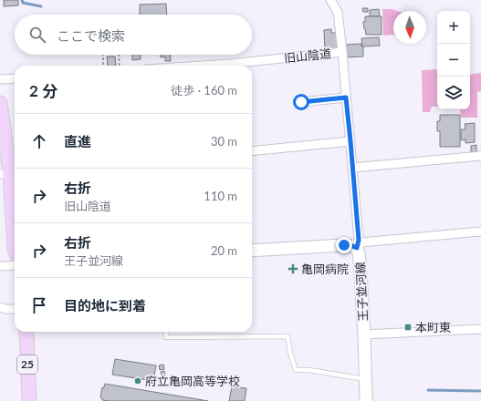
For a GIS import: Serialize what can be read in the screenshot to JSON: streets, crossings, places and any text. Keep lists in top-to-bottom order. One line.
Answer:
{"streets":{"main road":["王子並河線","25"],"street":["旧山陰道"]},"crossings":[["旧山陰道","王子並河線"]],"places":{"health":["亀岡病院"],"transit":["本町東"],"other":["府立亀岡高等学校"]},"north":"bottom","page":{"map_buttons":["+","−"],"search":"ここで検索","heading":["2 分","徒歩 · 160 m"],"list":[["直進","30 m"],["右折","旧山陰道","110 m"],["右折","王子並河線","20 m"],"目的地に到着"]}}
